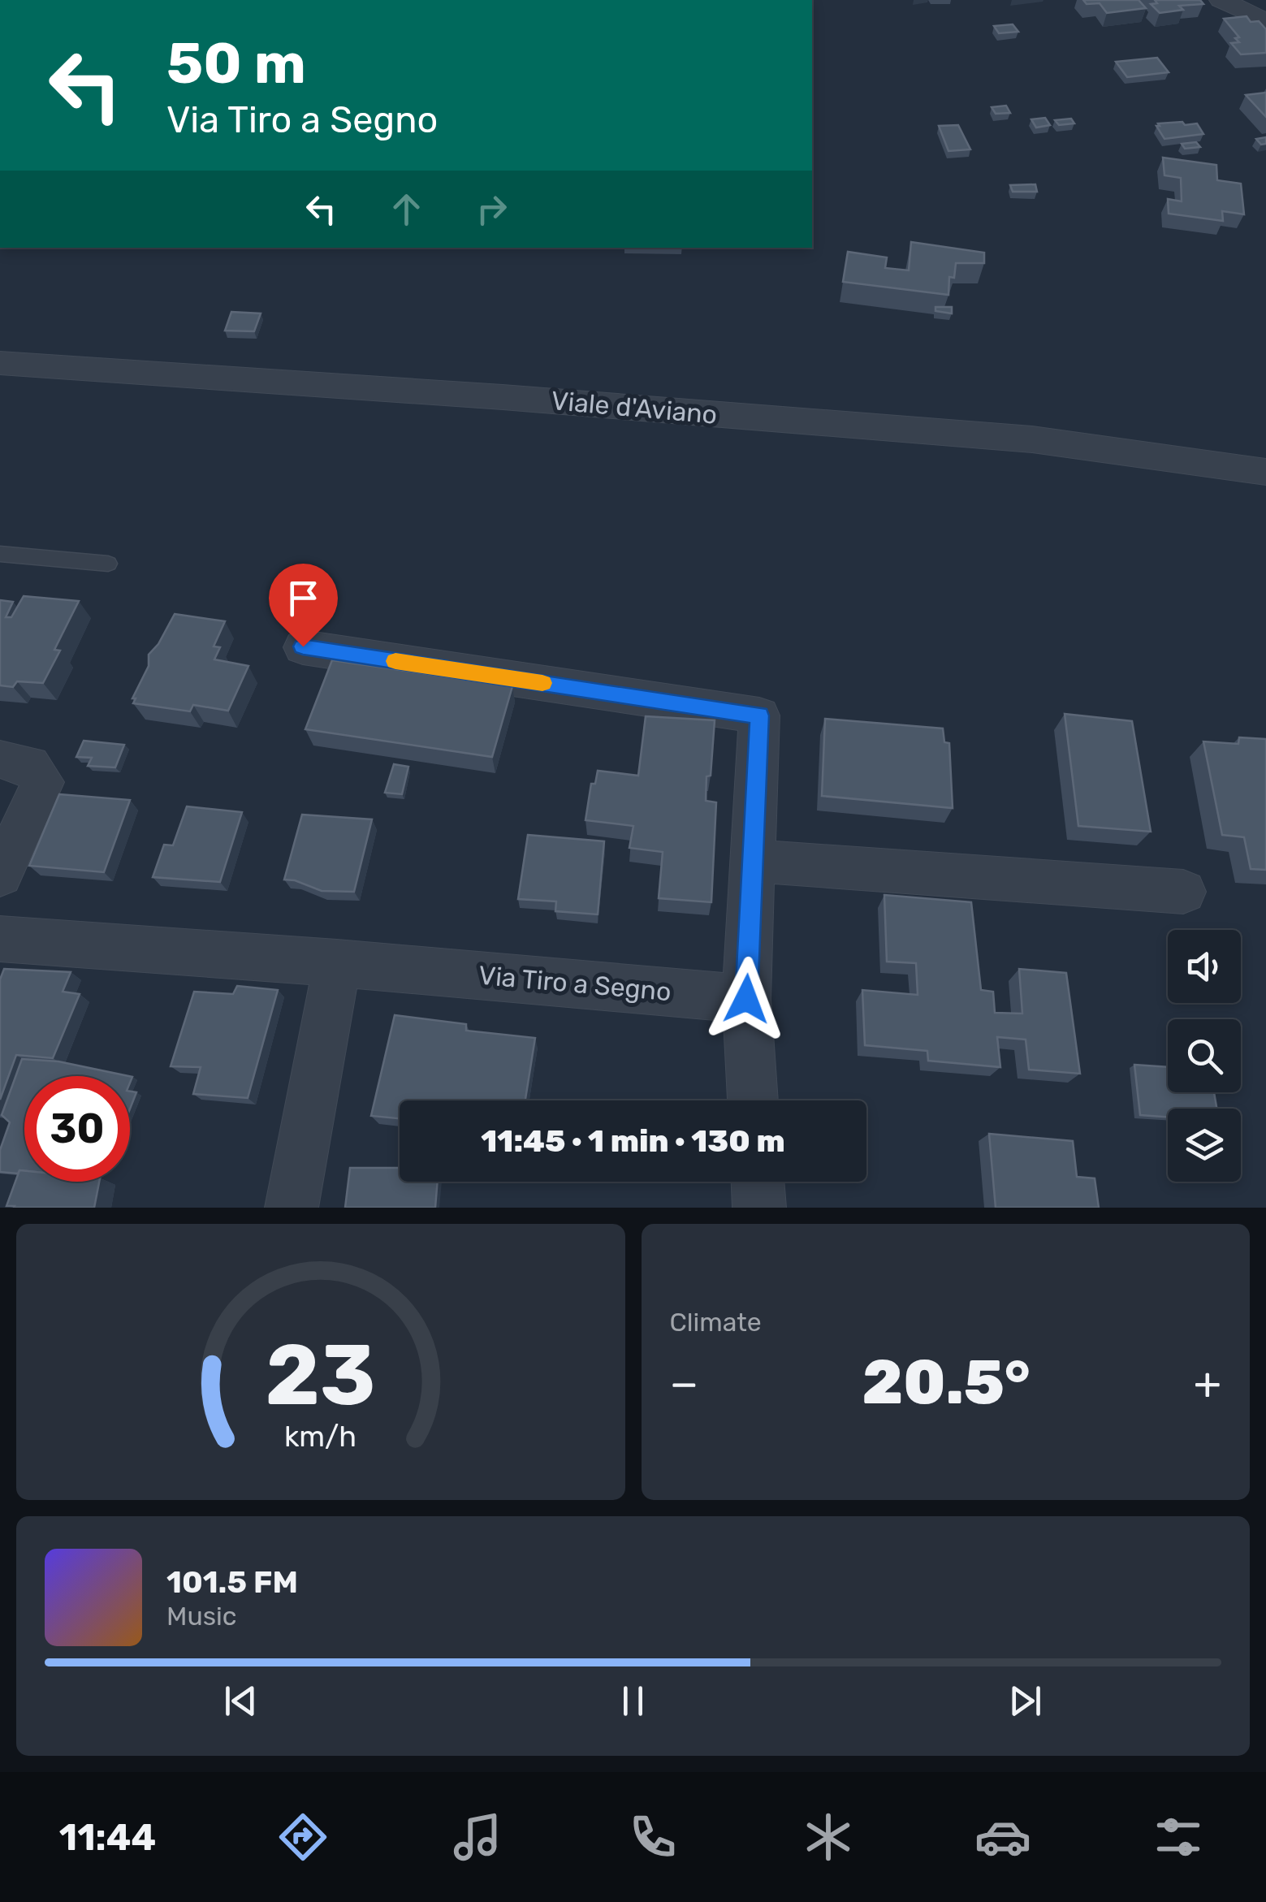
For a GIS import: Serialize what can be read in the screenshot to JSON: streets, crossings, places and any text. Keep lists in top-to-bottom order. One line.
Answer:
{"streets":{"street":["Viale d'Aviano","Via Tiro a Segno"]},"page":{"turn":["50 m","Via Tiro a Segno"],"limit":"30","trip":"11:45 · 1 min · 130 m","tile":"Climate","heat":["−","20.5°","+"],"song":["101.5 FM","Music"],"tabs":"11:44","gauge":["23","km/h"]}}
